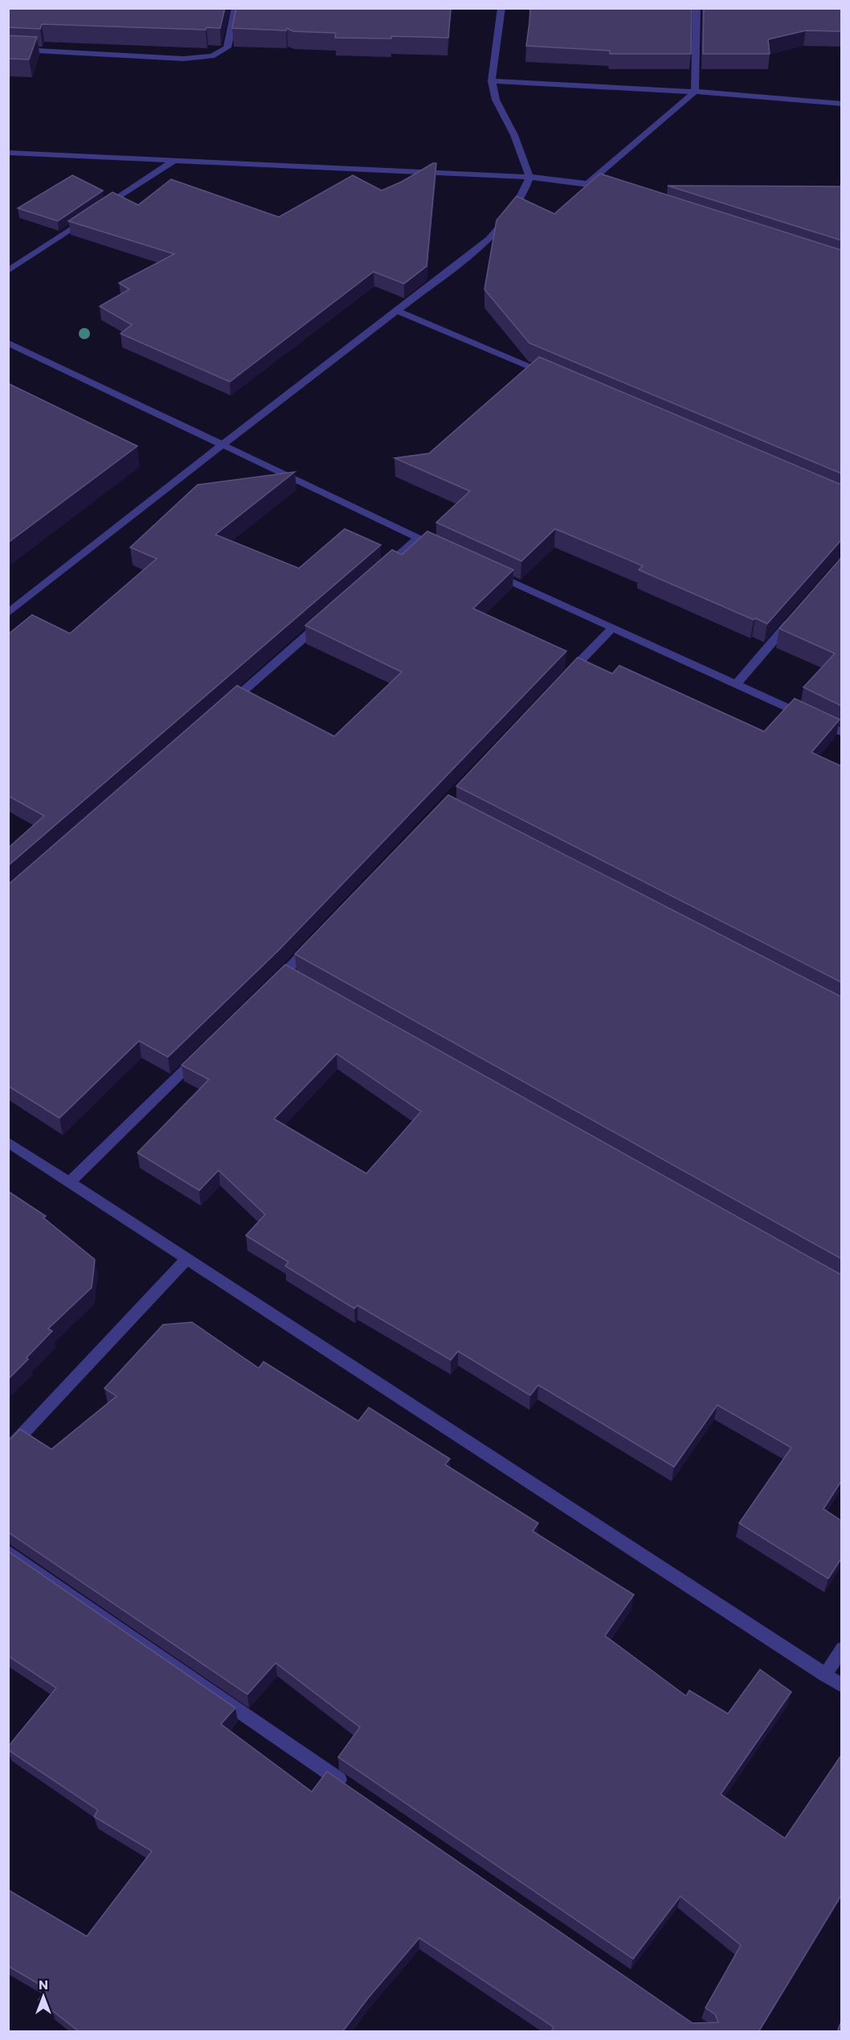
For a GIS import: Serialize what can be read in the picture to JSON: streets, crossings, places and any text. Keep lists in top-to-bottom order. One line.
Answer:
{"north":"top"}
